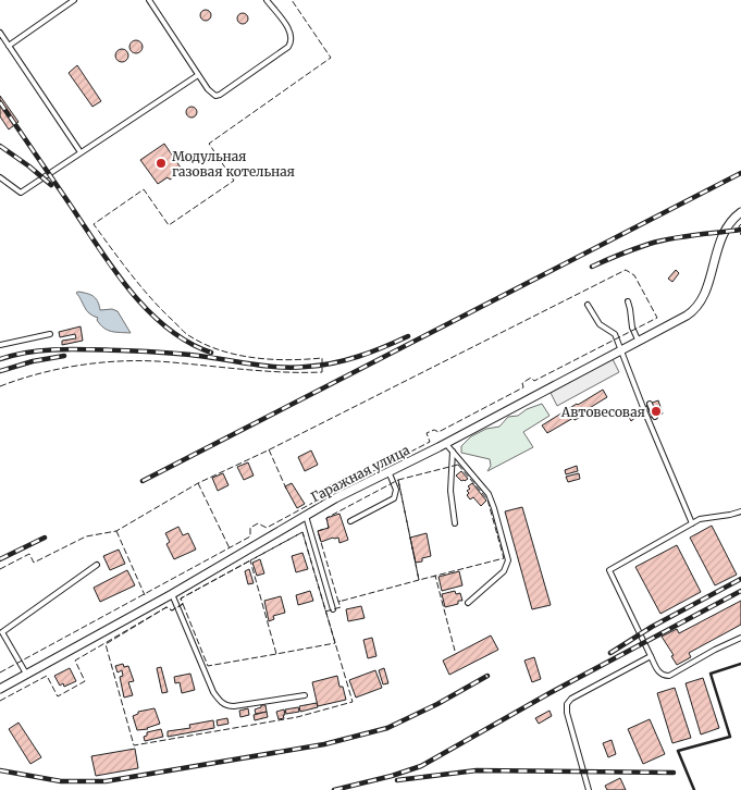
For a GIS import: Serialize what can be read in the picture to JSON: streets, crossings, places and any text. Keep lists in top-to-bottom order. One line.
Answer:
{"streets":{"street":["Гаражная улица"]},"places":["Модульная газовая котельная","Автовесовая"]}
